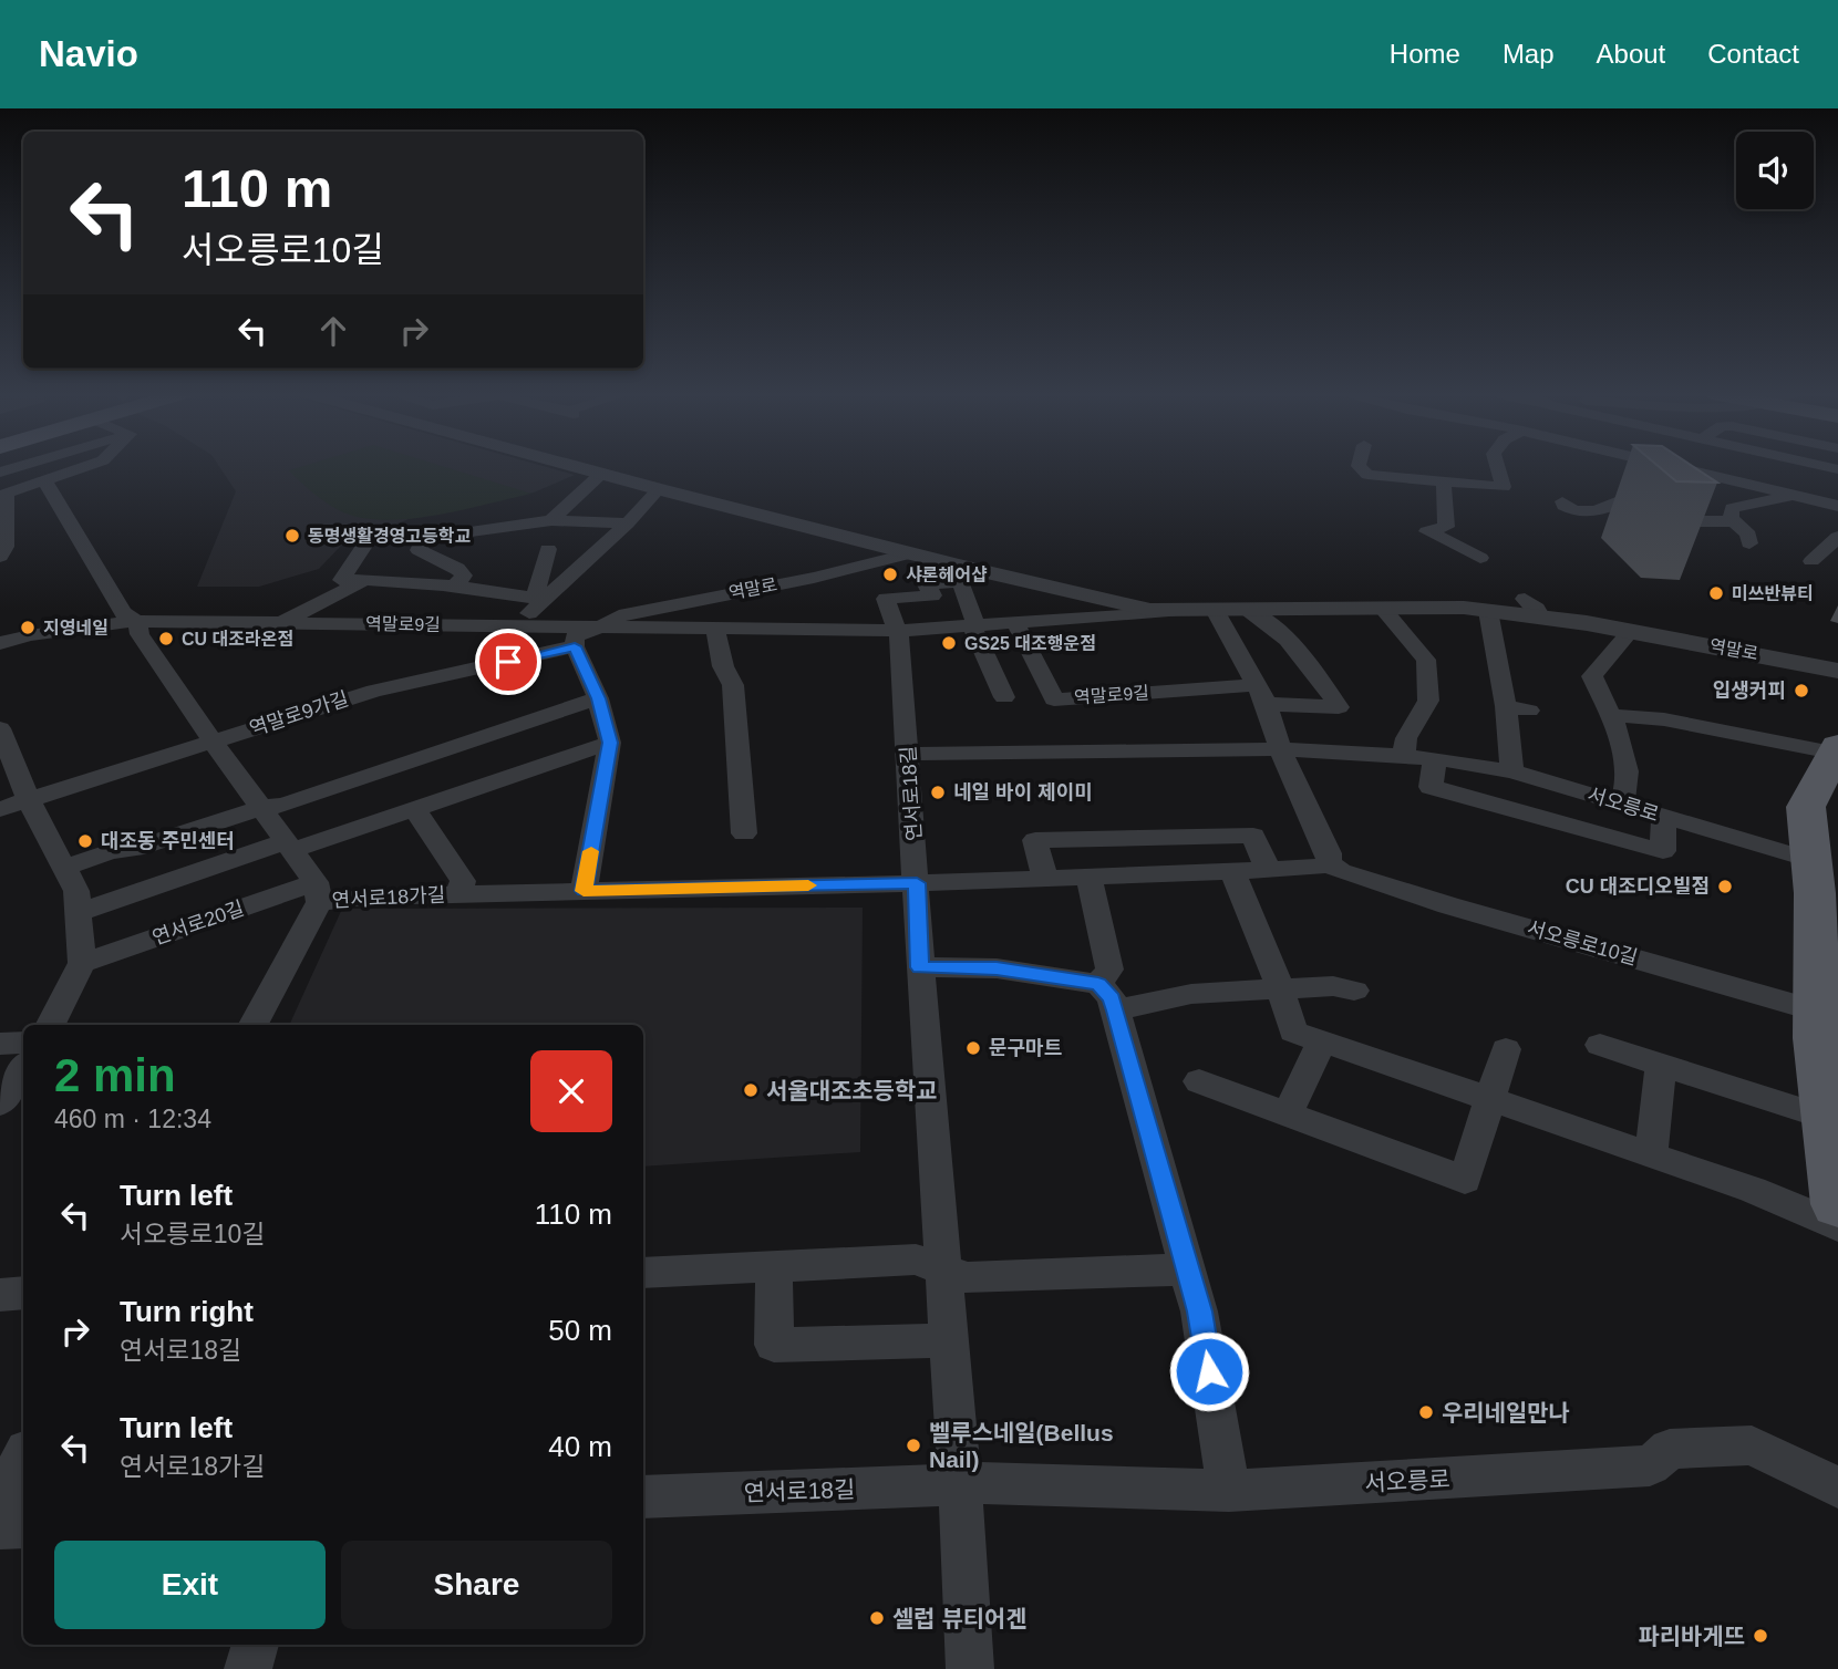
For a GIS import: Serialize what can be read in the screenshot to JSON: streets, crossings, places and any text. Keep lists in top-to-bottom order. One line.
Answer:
{"streets":{"street":["역말로","역말로9길","역말로9가길","연서로18길","서오릉로","연서로18가길","연서로20길","서오릉로10길"]},"crossings":[["역말로","역말로9길"],["역말로","역말로9가길"],["역말로","연서로18길"],["역말로9길","역말로9가길"],["역말로9길","연서로18길"],["연서로18길","서오릉로"],["연서로18길","연서로18가길"],["연서로18가길","연서로20길"]],"places":["동명생활경영고등학교","샤론헤어샵","미쓰반뷰티","지영네일","CU 대조라온점","GS25 대조행운점","입생커피","네일 바이 제이미","대조동 주민센터","CU 대조디오빌점","문구마트","서울대조초등학교","우리네일만나","벨루스네일(Bellus Nail)","셀럽 뷰티어겐","파리바게뜨"],"page":{"header":"Navio","nav":["Home","Map","About","Contact"],"turn":["110 m","서오릉로10길"],"heading":["2 min","460 m · 12:34"],"list":[{"name":"Turn left","note":"서오릉로10길","value":"110 m"},{"name":"Turn right","note":"연서로18길","value":"50 m"},{"name":"Turn left","note":"연서로18가길","value":"40 m"}],"buttons":["Exit","Share"]}}
